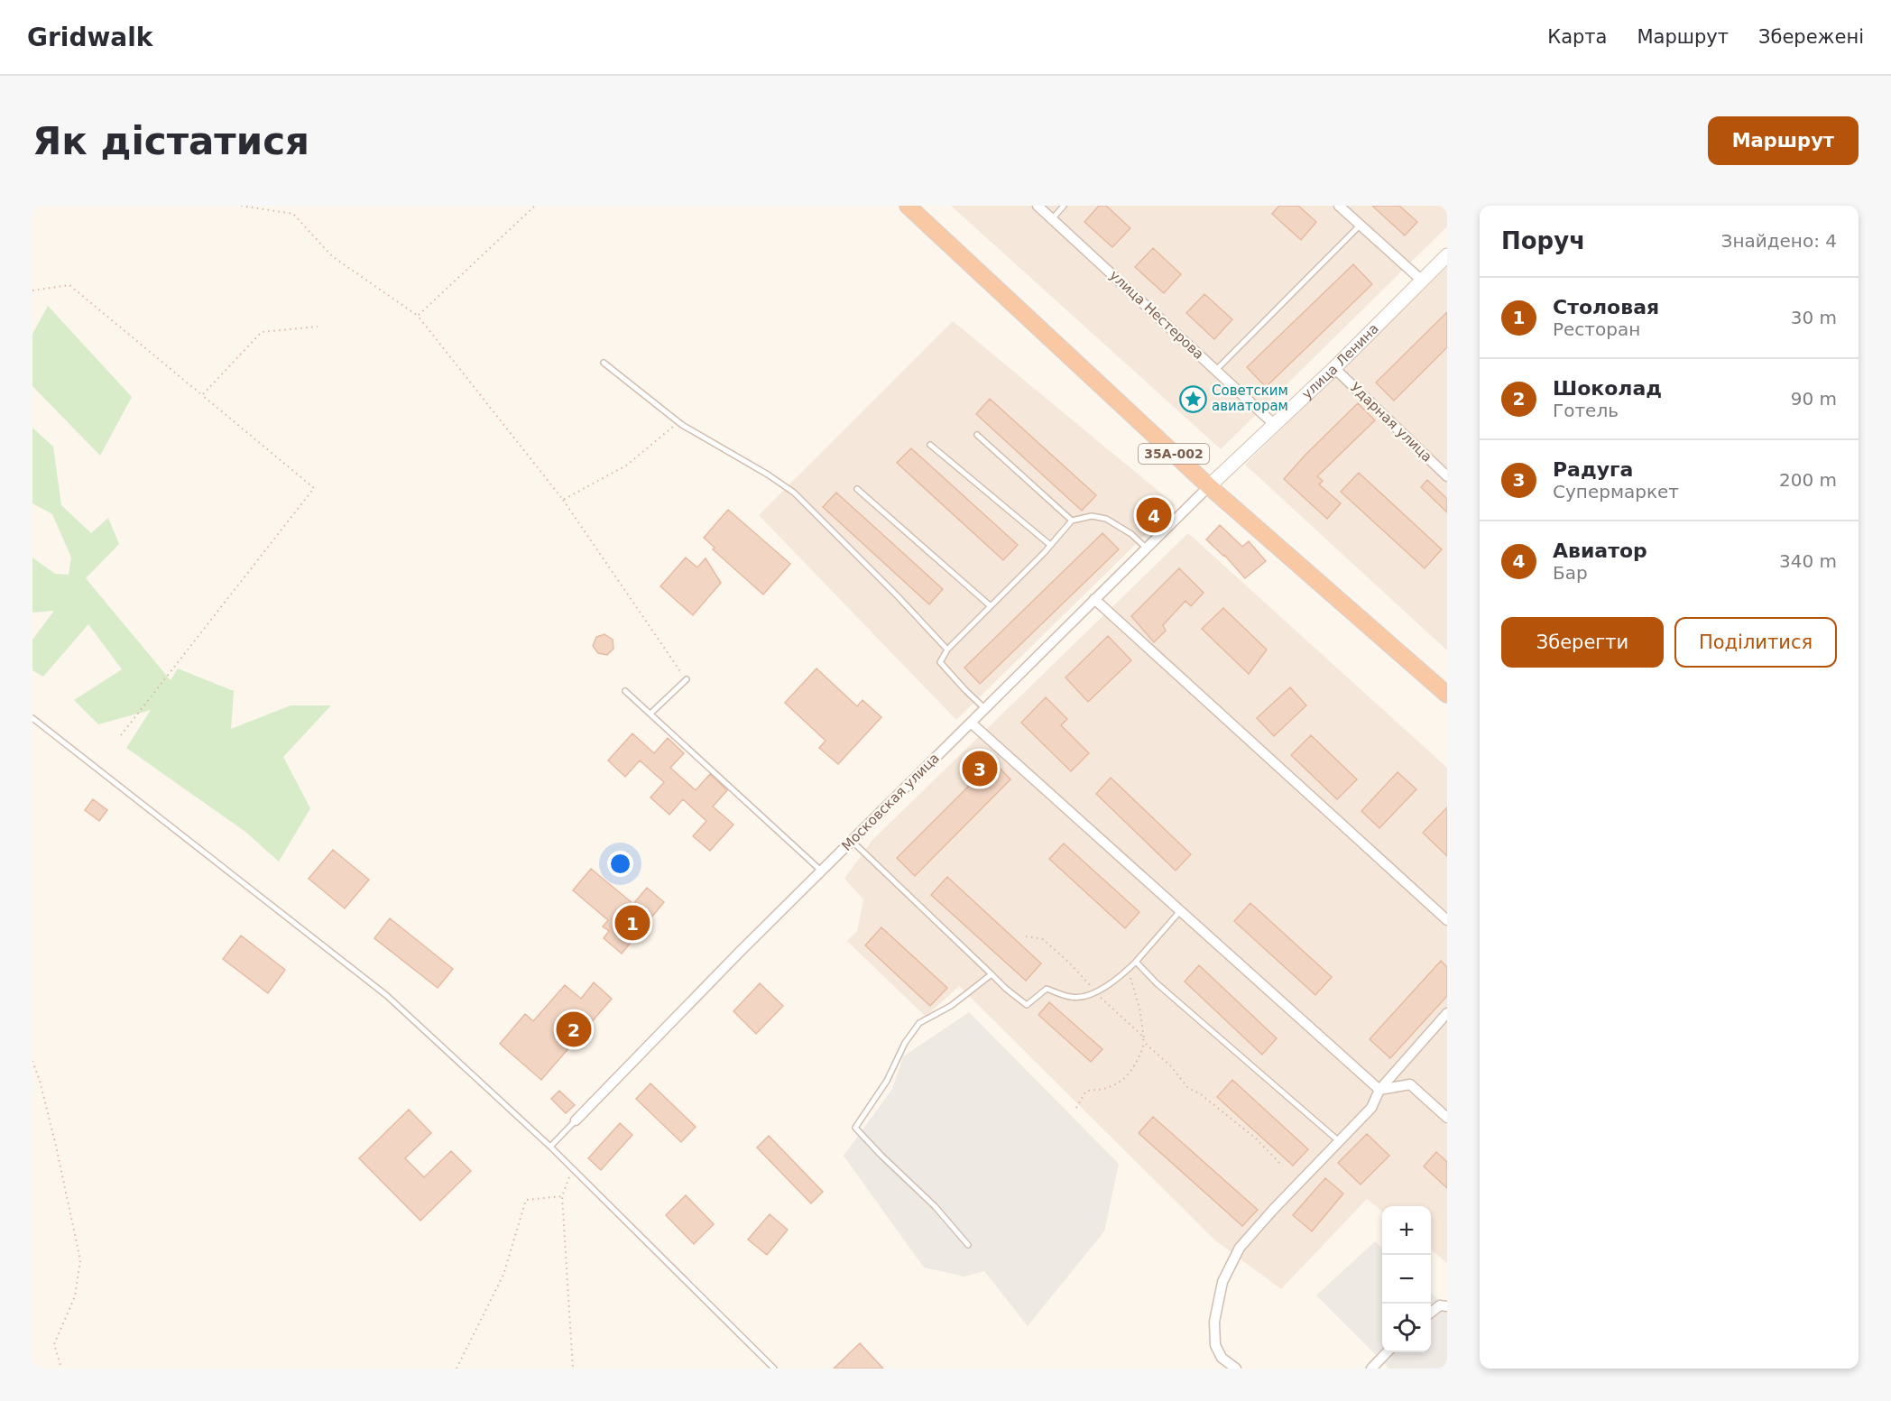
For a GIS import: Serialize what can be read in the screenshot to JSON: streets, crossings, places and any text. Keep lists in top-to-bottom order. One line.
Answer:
{"streets":{"highway":["35А-002"],"main road":["улица Ленина"],"street":["улица Нестерова","Ударная улица","Московская улица"]},"crossings":[["улица Нестерова","улица Ленина"],["улица Ленина","Ударная улица"],["улица Ленина","35А-002"],["улица Ленина","Московская улица"],["35А-002","Московская улица"]],"places":{"place":["Советским авиаторам"]},"page":{"header":"Gridwalk","nav":["Карта","Маршрут","Збережені"],"buttons":["Маршрут",["Зберегти","Поділитися"]],"title":"Як дістатися","heading":["Поруч","Знайдено: 4"],"list":[{"mark":"1","name":"Столовая","note":"Ресторан","value":"30 m"},{"mark":"2","name":"Шоколад","note":"Готель","value":"90 m"},{"mark":"3","name":"Радуга","note":"Супермаркет","value":"200 m"},{"mark":"4","name":"Авиатор","note":"Бар","value":"340 m"}],"pins":["4","3","1","2"],"map_buttons":["+","−"]}}
